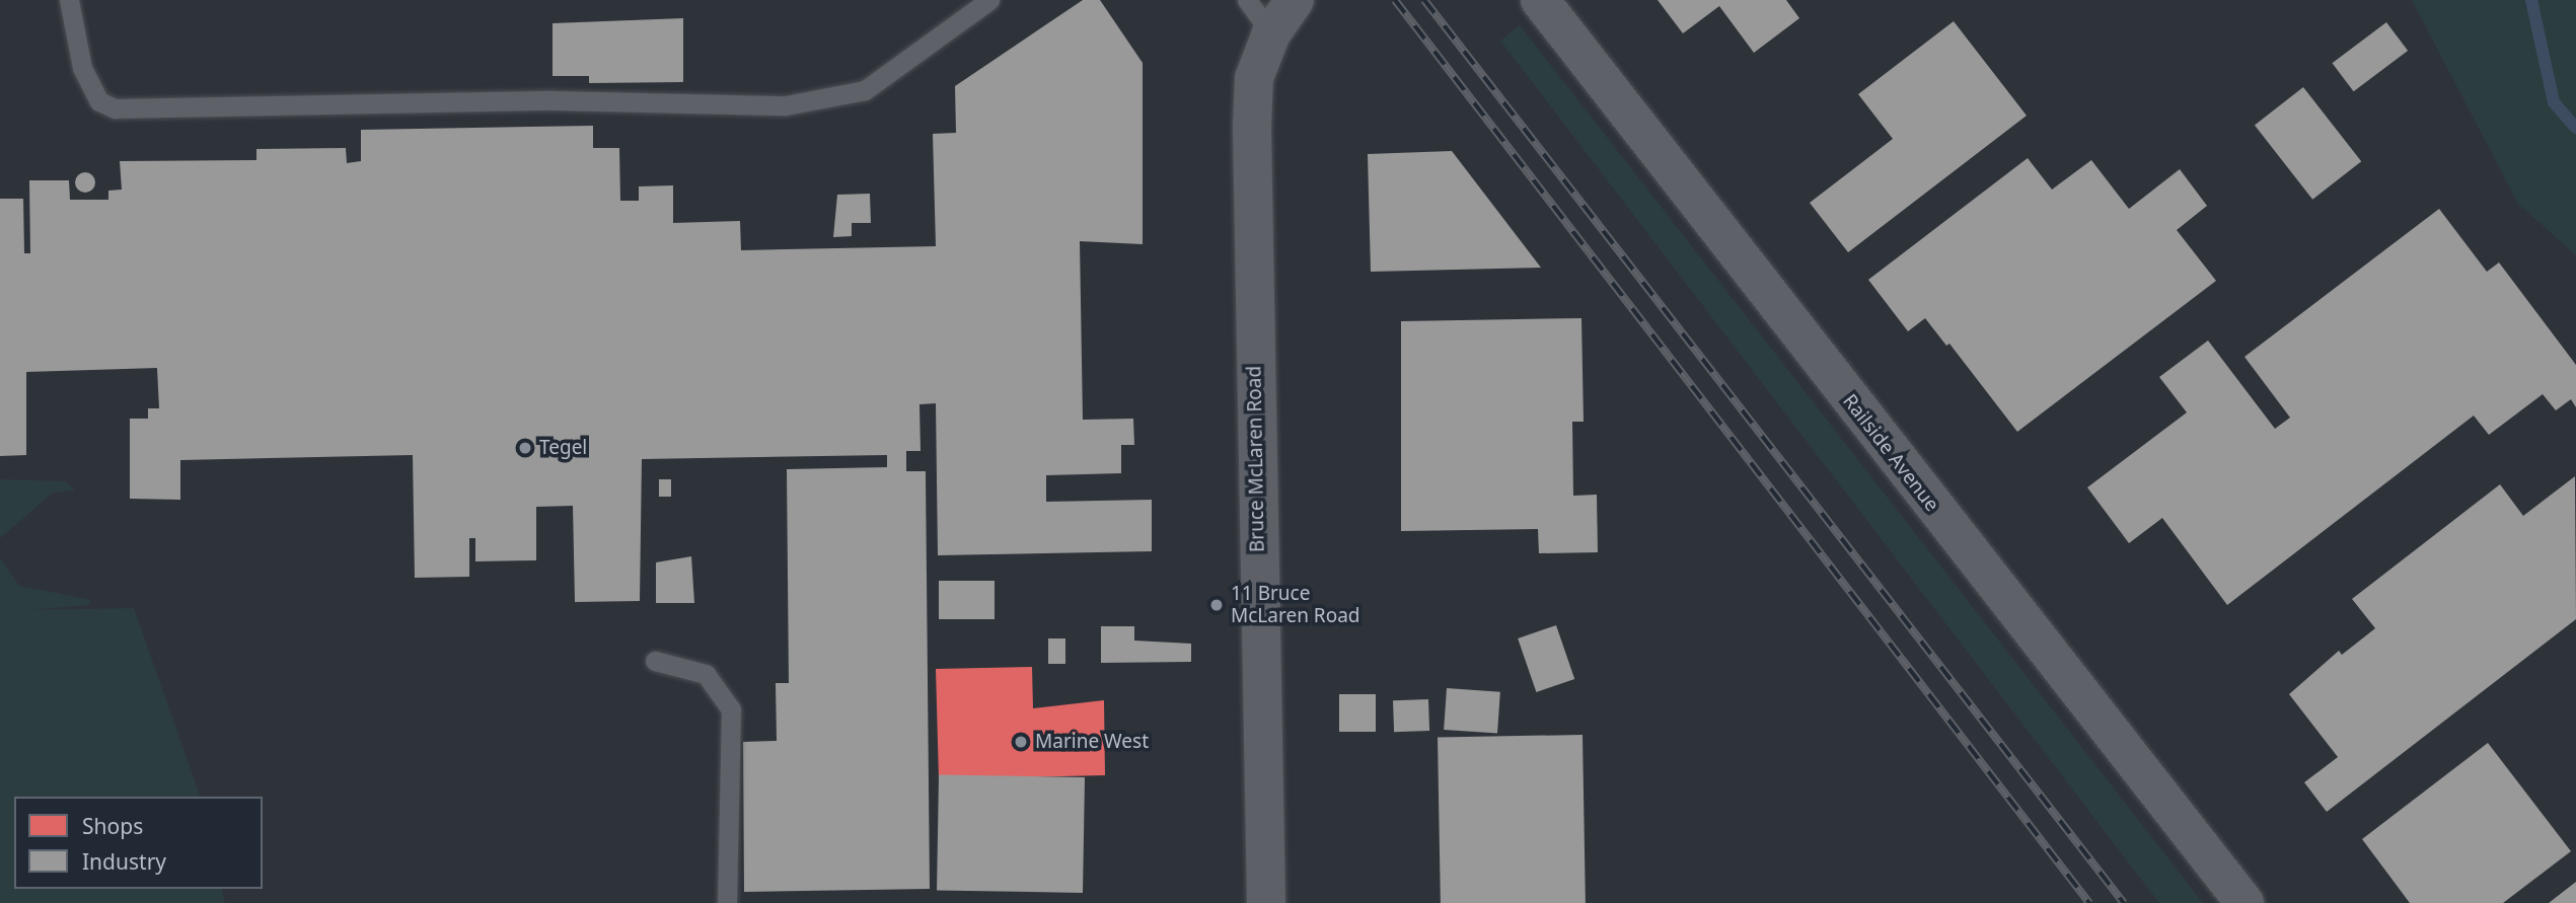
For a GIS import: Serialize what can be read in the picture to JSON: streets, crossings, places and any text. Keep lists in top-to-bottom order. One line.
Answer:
{"streets":{"main road":["Bruce McLaren Road"],"street":["Railside Avenue"]},"places":["Tegel","11 Bruce McLaren Road","Marine West"],"legend":["Shops","Industry"]}
